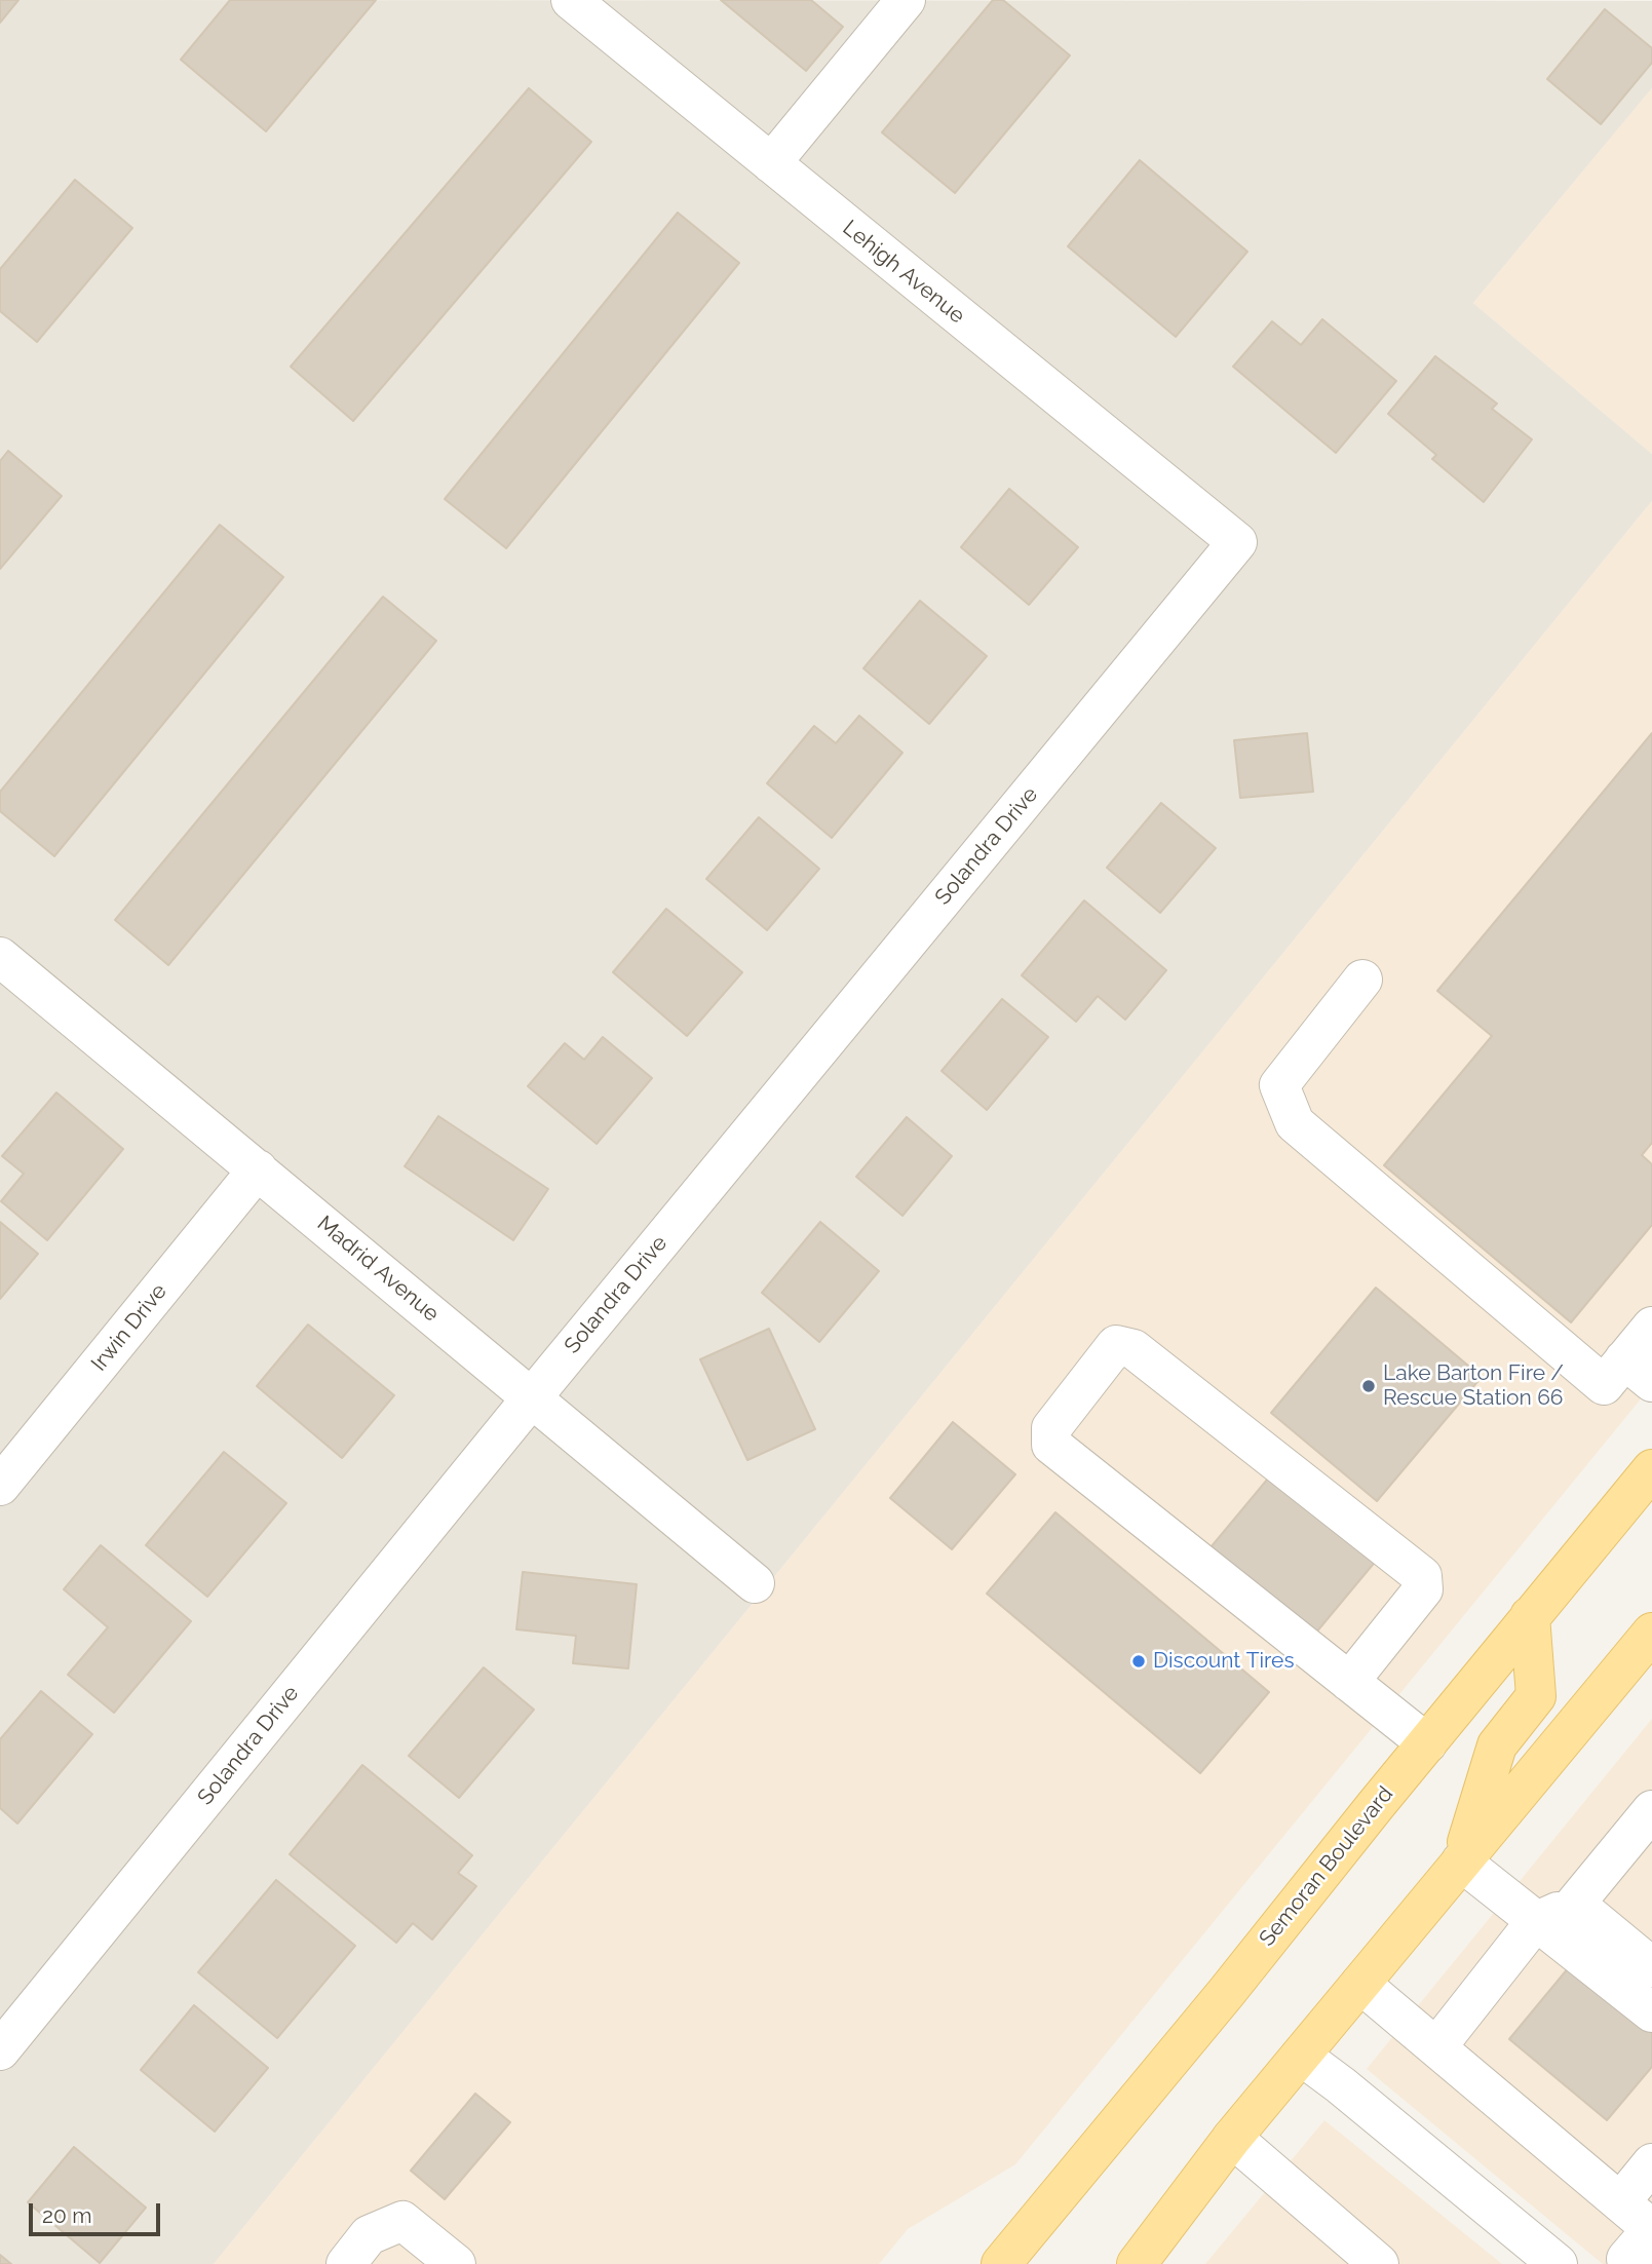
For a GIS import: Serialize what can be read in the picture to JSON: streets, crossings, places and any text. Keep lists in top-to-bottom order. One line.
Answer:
{"streets":{"main road":["Semoran Boulevard"],"street":["Lehigh Avenue","Solandra Drive","Madrid Avenue","Irwin Drive"]},"crossings":[["Lehigh Avenue","Solandra Drive"],["Solandra Drive","Madrid Avenue"],["Madrid Avenue","Irwin Drive"]],"places":["Lake Barton Fire / Rescue Station 66","Discount Tires"],"scale_bar":"20 m"}
